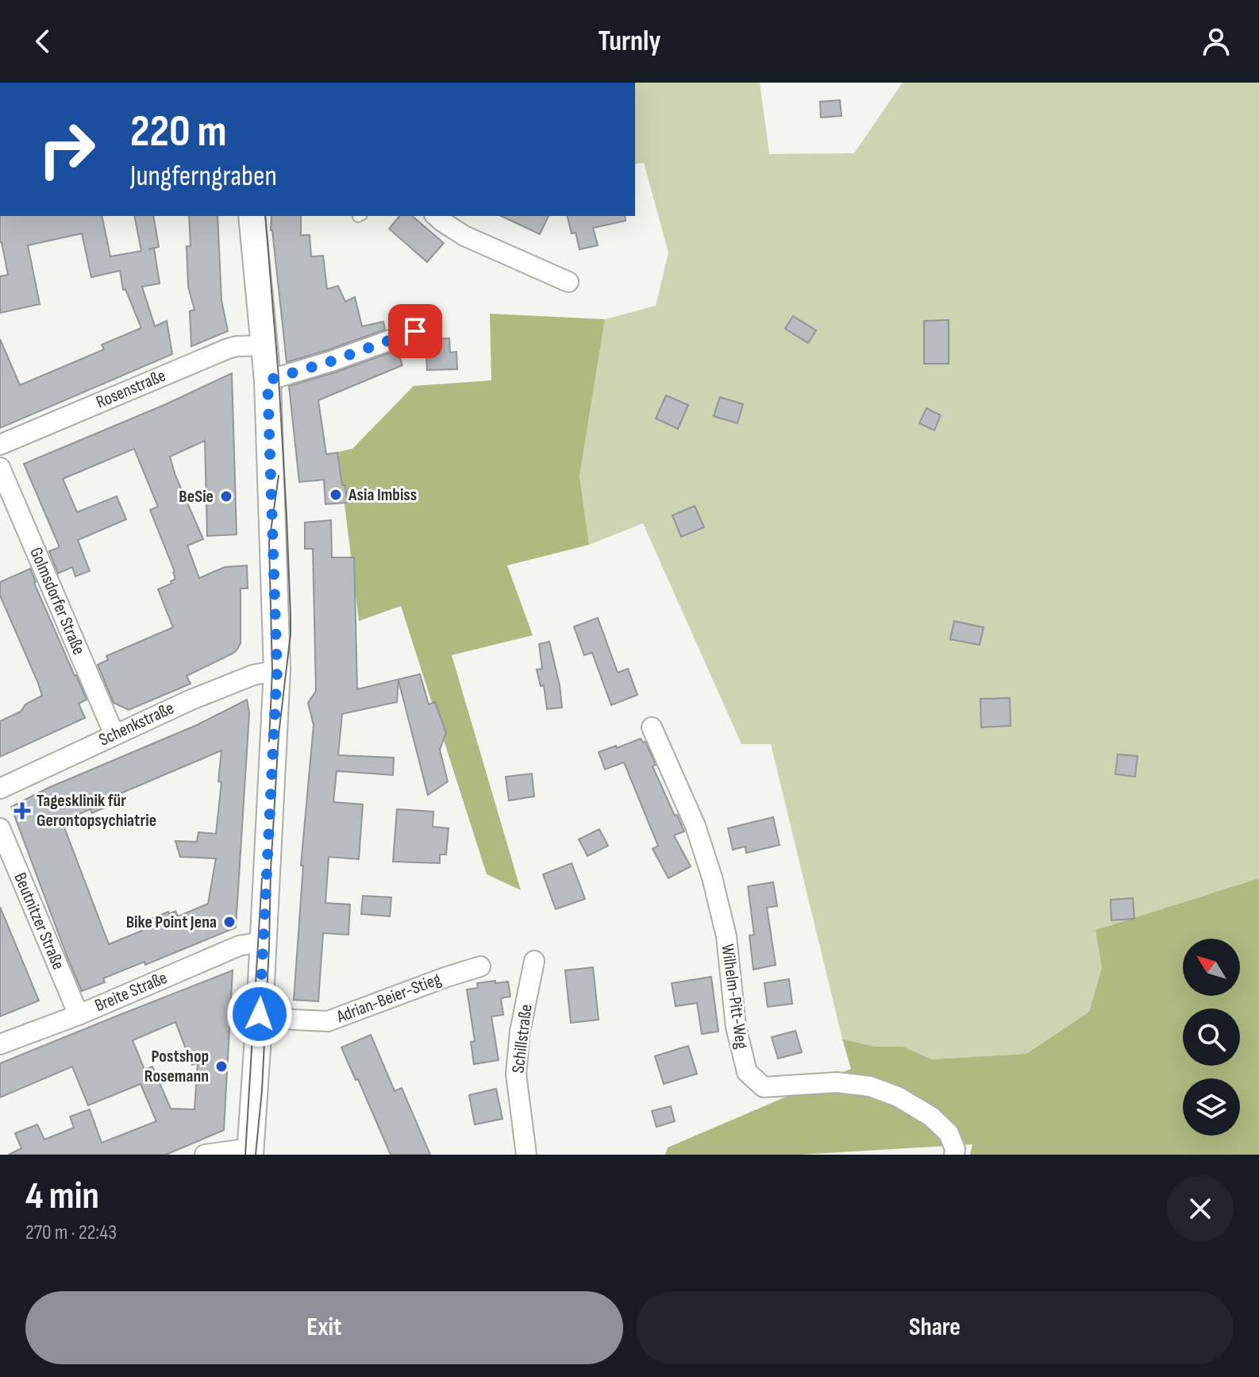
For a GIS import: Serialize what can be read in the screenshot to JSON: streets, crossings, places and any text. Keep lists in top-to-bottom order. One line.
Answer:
{"streets":{"street":["Rosenstraße","Golmsdorfer Straße","Schenkstraße","Beutnitzer Straße","Breite Straße","Wilhelm-Pitt-Weg","Adrian-Beier-Stieg","Schillstraße"]},"crossings":[["Golmsdorfer Straße","Schenkstraße"],["Beutnitzer Straße","Breite Straße"]],"places":{"other":["Asia Imbiss","BeSie","Bike Point Jena","Postshop Rosemann"],"health":["Tagesklinik für Gerontopsychiatrie"]},"north":"top left","page":{"header":"Turnly","turn":["220 m","Jungferngraben"],"heading":["4 min","270 m · 22:43"],"buttons":["Exit","Share"]}}
